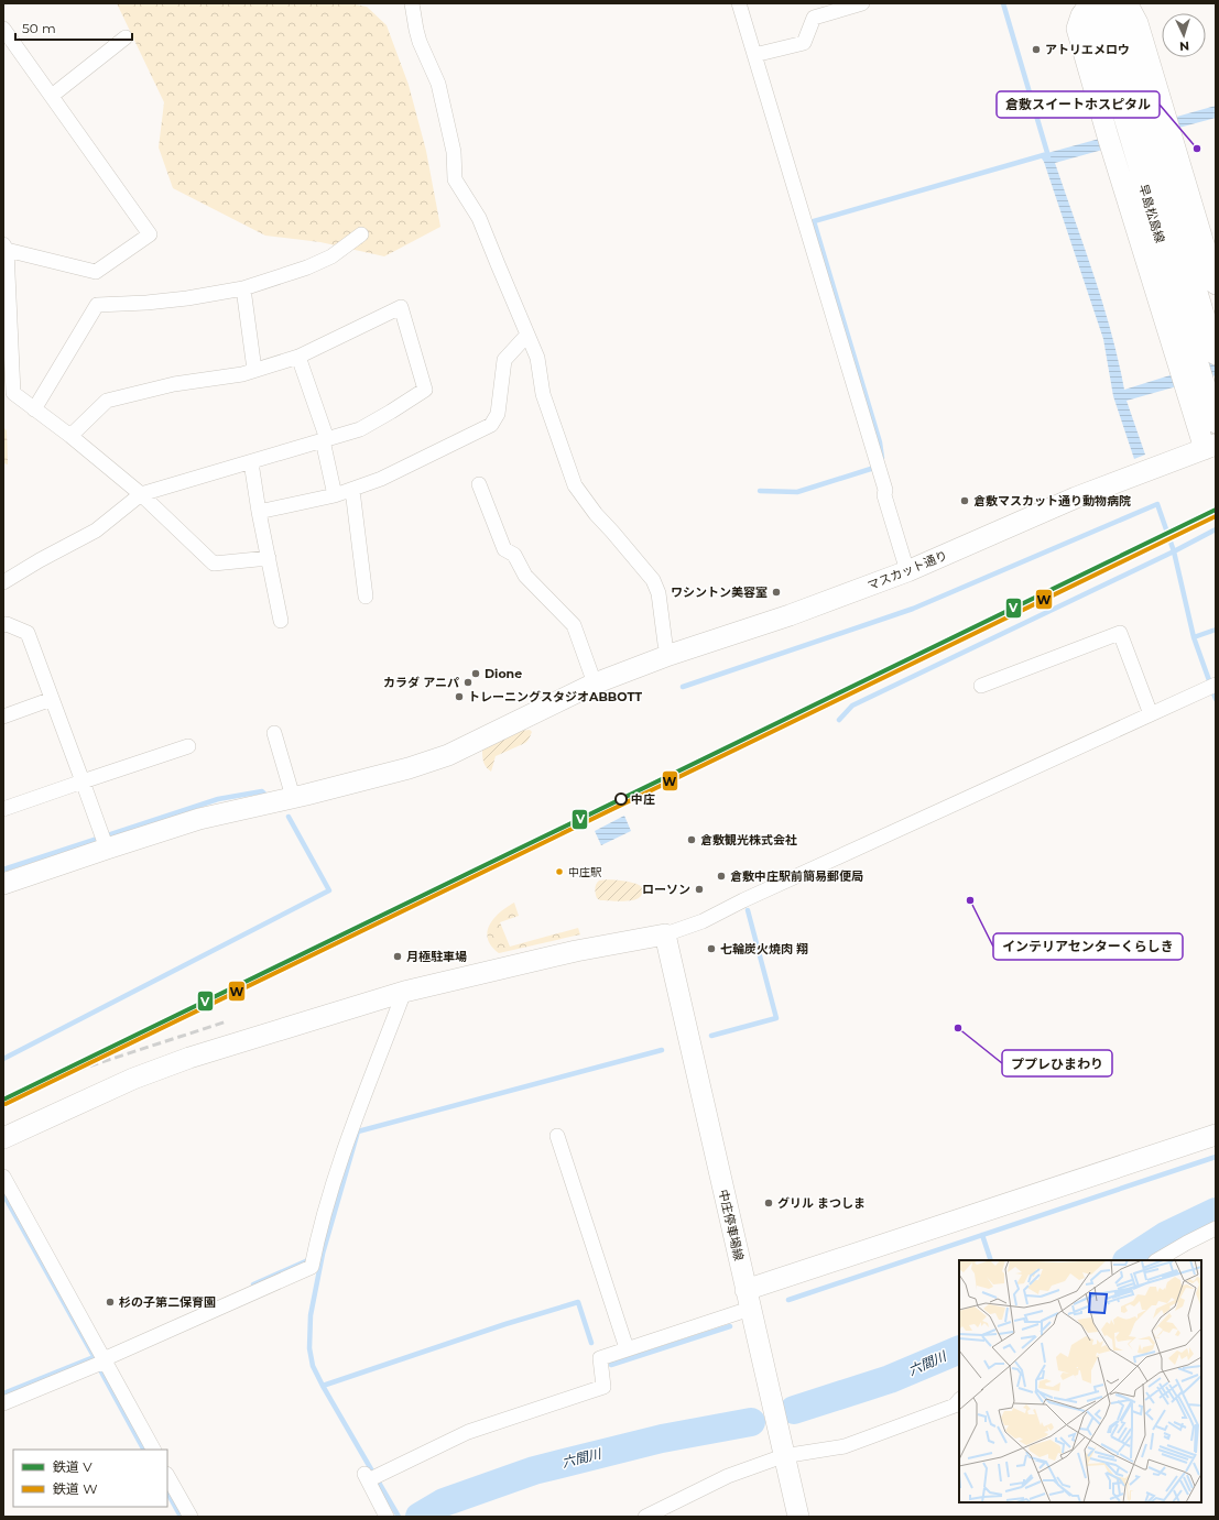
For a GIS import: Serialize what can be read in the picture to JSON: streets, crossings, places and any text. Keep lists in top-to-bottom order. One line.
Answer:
{"streets":{"street":["早島松島線","マスカット通り","中庄停車場線"]},"water":["六間川"],"places":["アトリエメロウ","倉敷スイートホスピタル","倉敷マスカット通り動物病院","ワシントン美容室","Dione","カラダ アニパ","トレーニングスタジオABBOTT","中庄","倉敷観光株式会社","中庄駅","倉敷中庄駅前簡易郵便局","ローソン","インテリアセンターくらしき","七輪炭火焼肉 翔","月極駐車場","ププレひまわり","グリル まつしま","杉の子第二保育園"],"lines":["rail line V","rail line W"],"legend":["鉄道 V","鉄道 W"],"scale_bar":"50 m","north":"bottom"}
